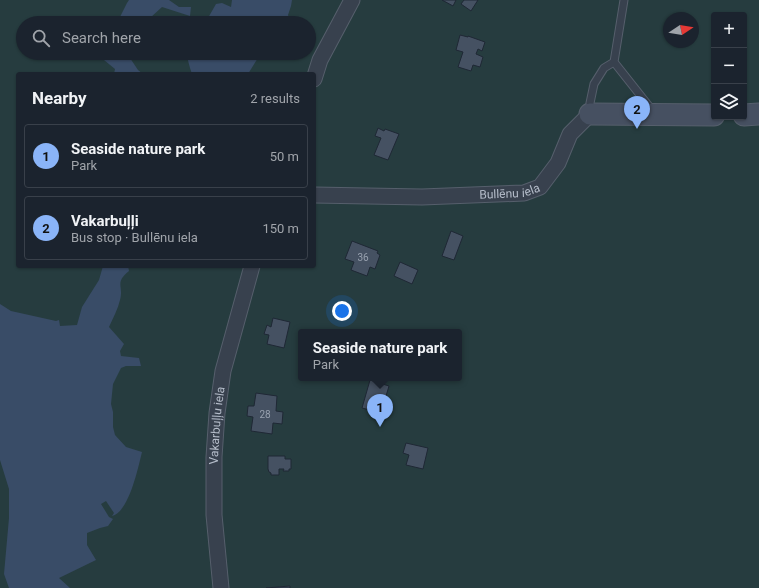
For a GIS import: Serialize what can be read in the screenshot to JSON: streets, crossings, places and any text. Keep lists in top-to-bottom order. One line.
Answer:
{"streets":{"street":["Bullēnu iela","Vakarbuļļu iela"]},"house_numbers":["36","28"],"north":"right","page":{"map_buttons":["+","−"],"search":"Search here","heading":["Nearby","2 results"],"pins":["2","1"],"list":[{"mark":"1","name":"Seaside nature park","note":"Park","value":"50 m"},{"mark":"2","name":"Vakarbuļļi","note":"Bus stop · Bullēnu iela","value":"150 m"}],"popup":["Seaside nature park","Park"]}}
